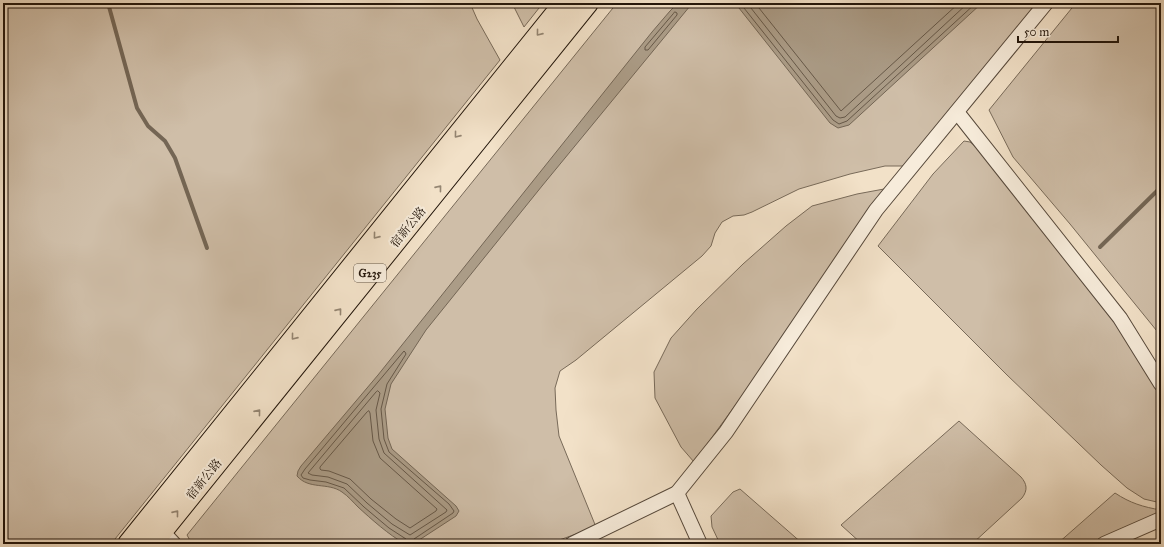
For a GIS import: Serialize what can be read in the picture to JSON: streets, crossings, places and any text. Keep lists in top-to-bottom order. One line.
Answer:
{"streets":{"highway":["宿新公路","G235"]},"scale_bar":"50 m"}
